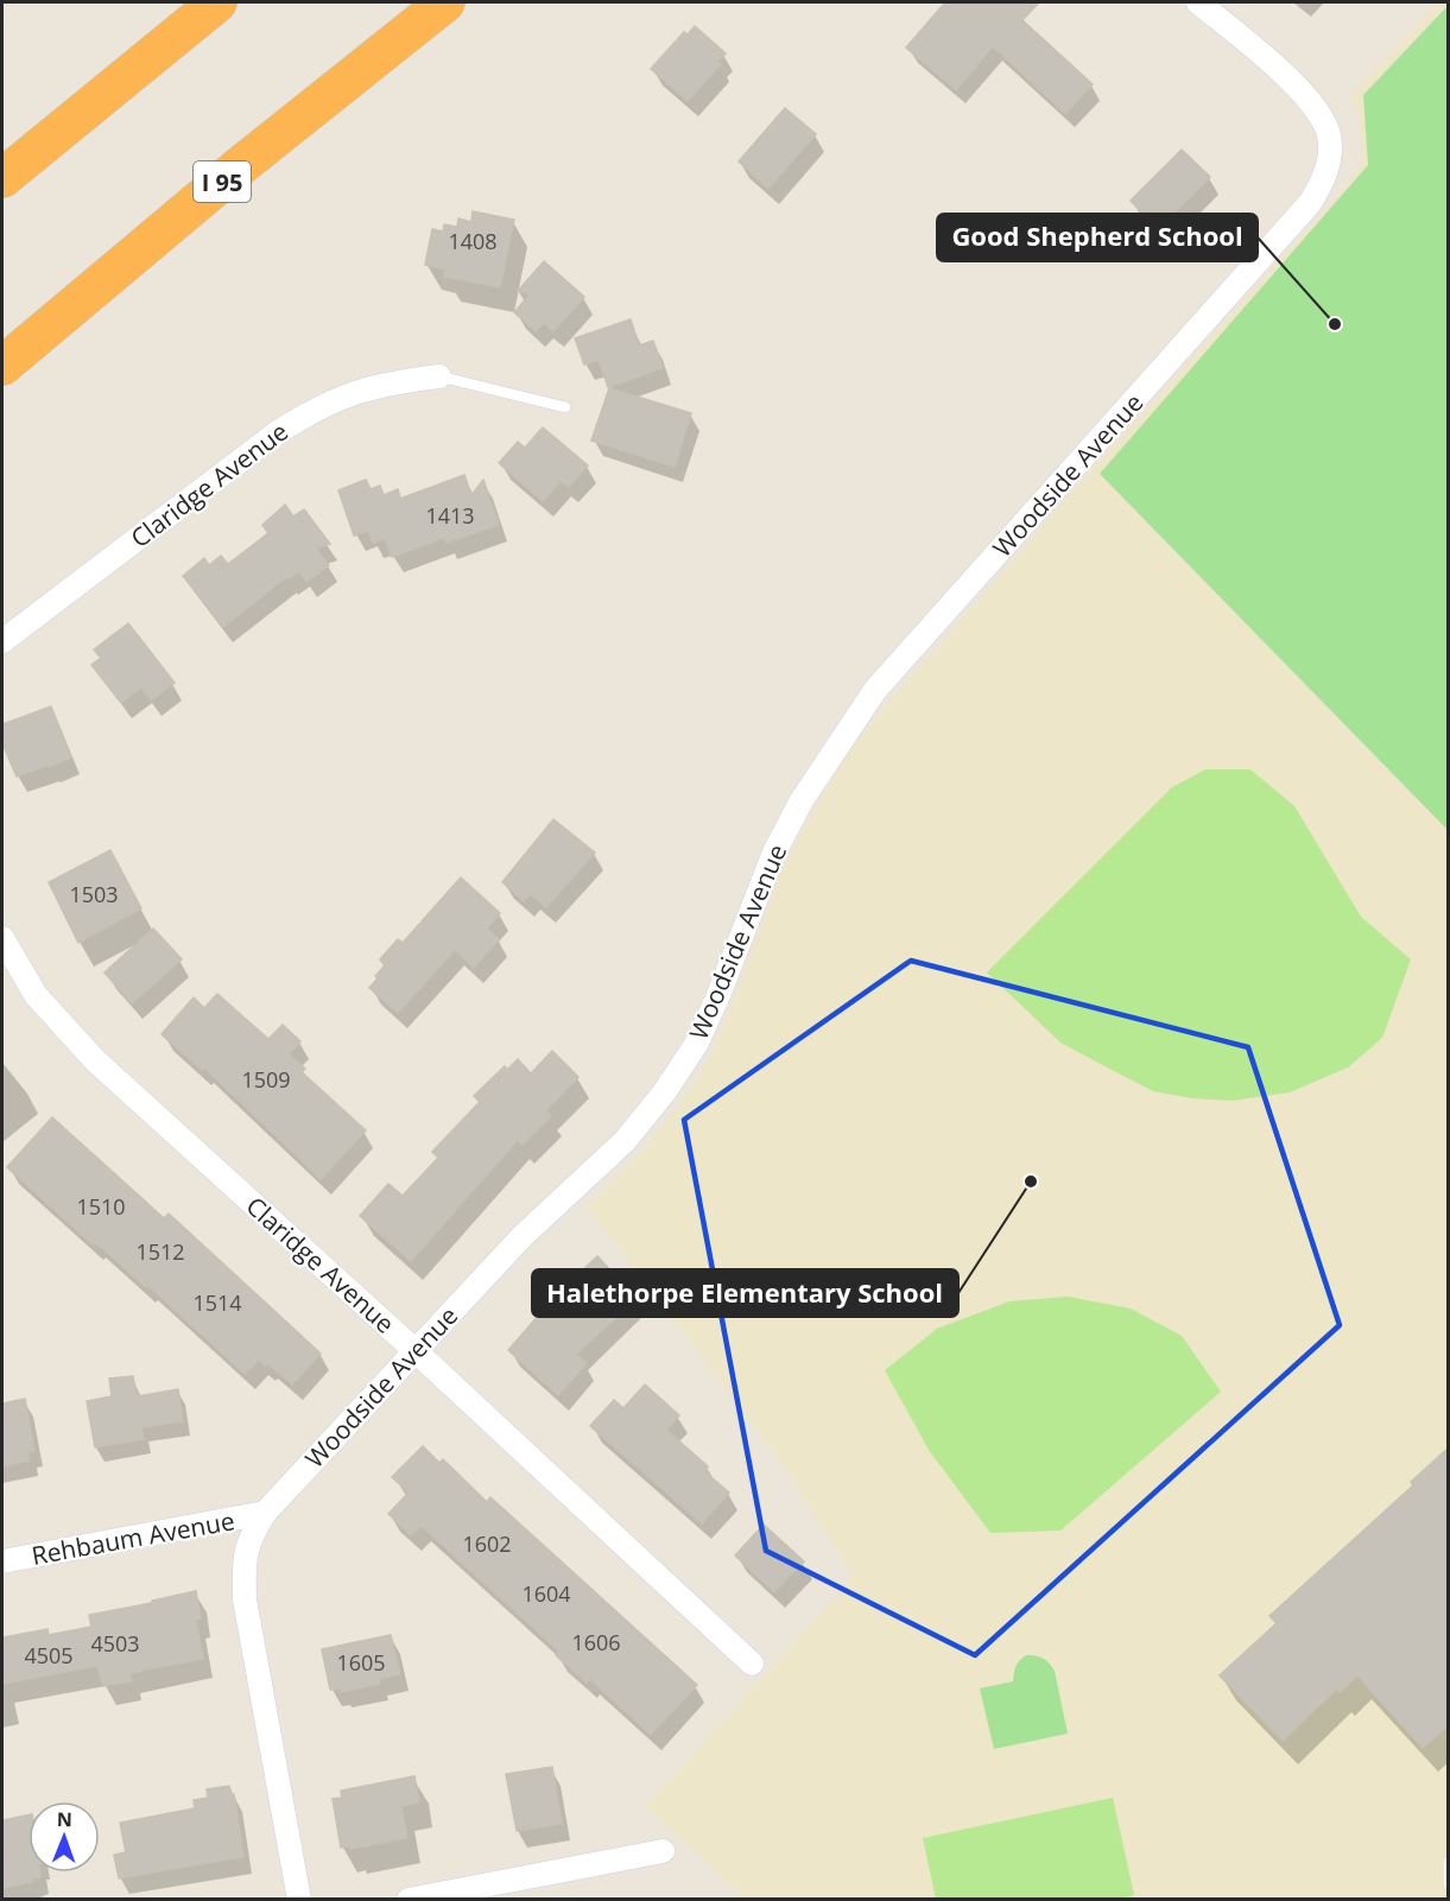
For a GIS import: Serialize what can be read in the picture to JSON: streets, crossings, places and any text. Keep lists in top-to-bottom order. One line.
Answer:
{"streets":{"highway":["I 95"],"street":["Woodside Avenue","Claridge Avenue","Rehbaum Avenue"]},"crossings":[["Woodside Avenue","Claridge Avenue"],["Woodside Avenue","Rehbaum Avenue"]],"places":["Good Shepherd School","Halethorpe Elementary School"],"house_numbers":["1408","1413","1503","1509","1510","1512","1514","1602","1604","1606","4503","4505","1605"],"north":"top"}
